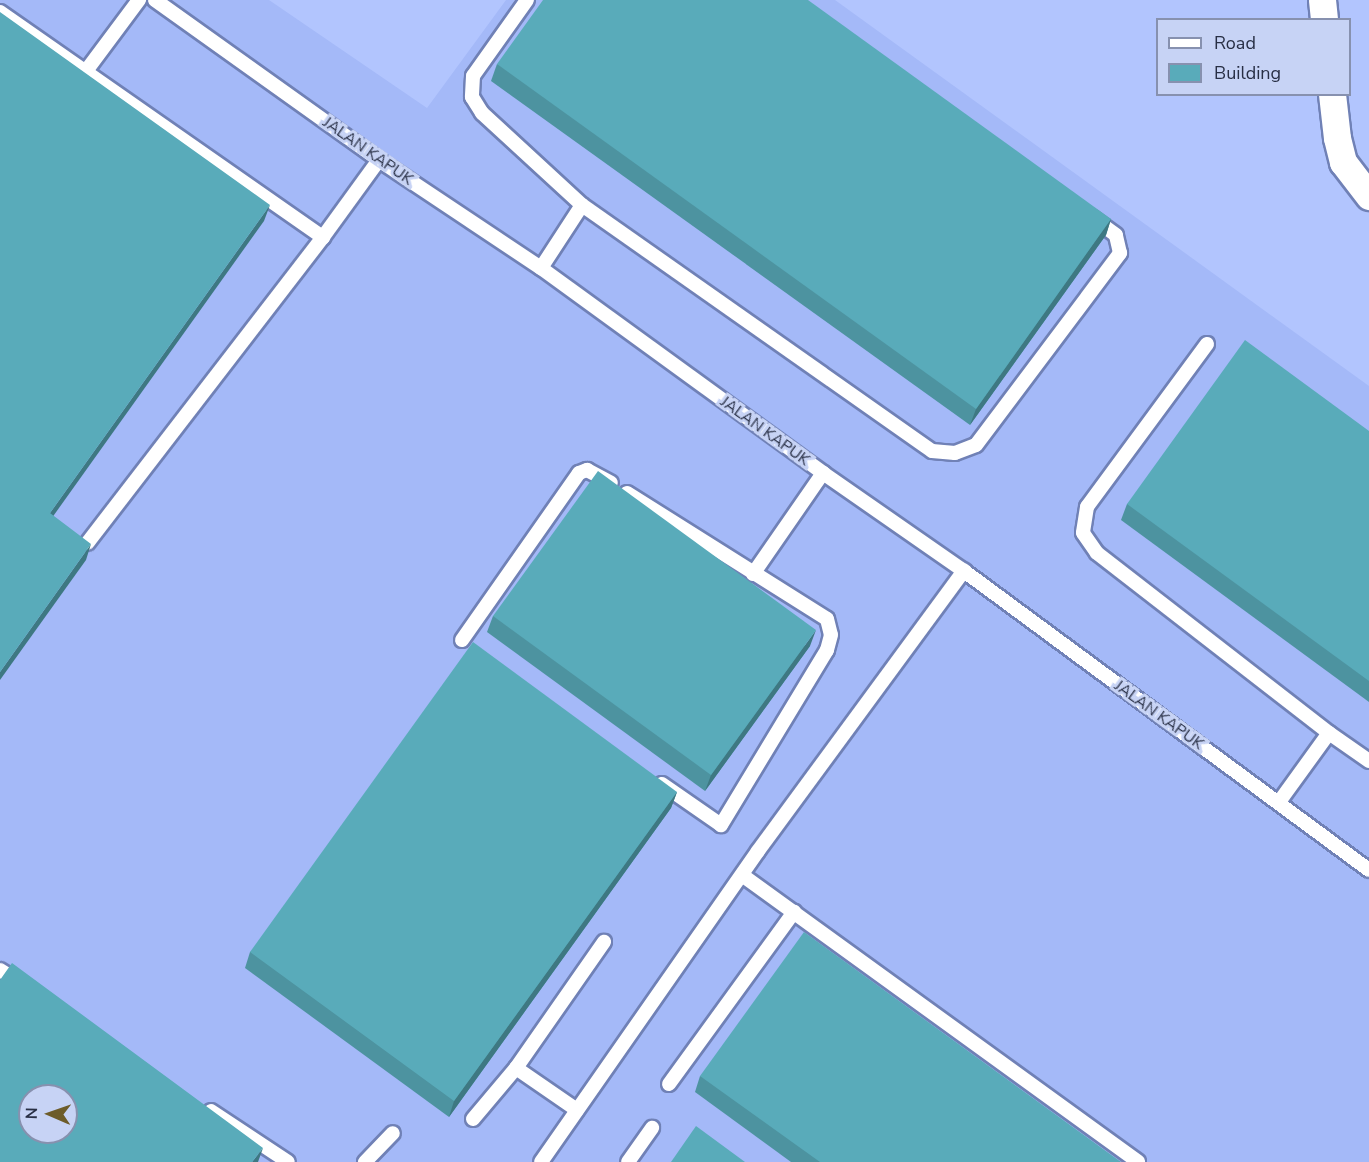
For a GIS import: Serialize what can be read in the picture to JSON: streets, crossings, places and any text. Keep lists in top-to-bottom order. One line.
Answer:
{"streets":{"lane":["JALAN KAPUK"]},"legend":["Road","Building"],"north":"left"}
